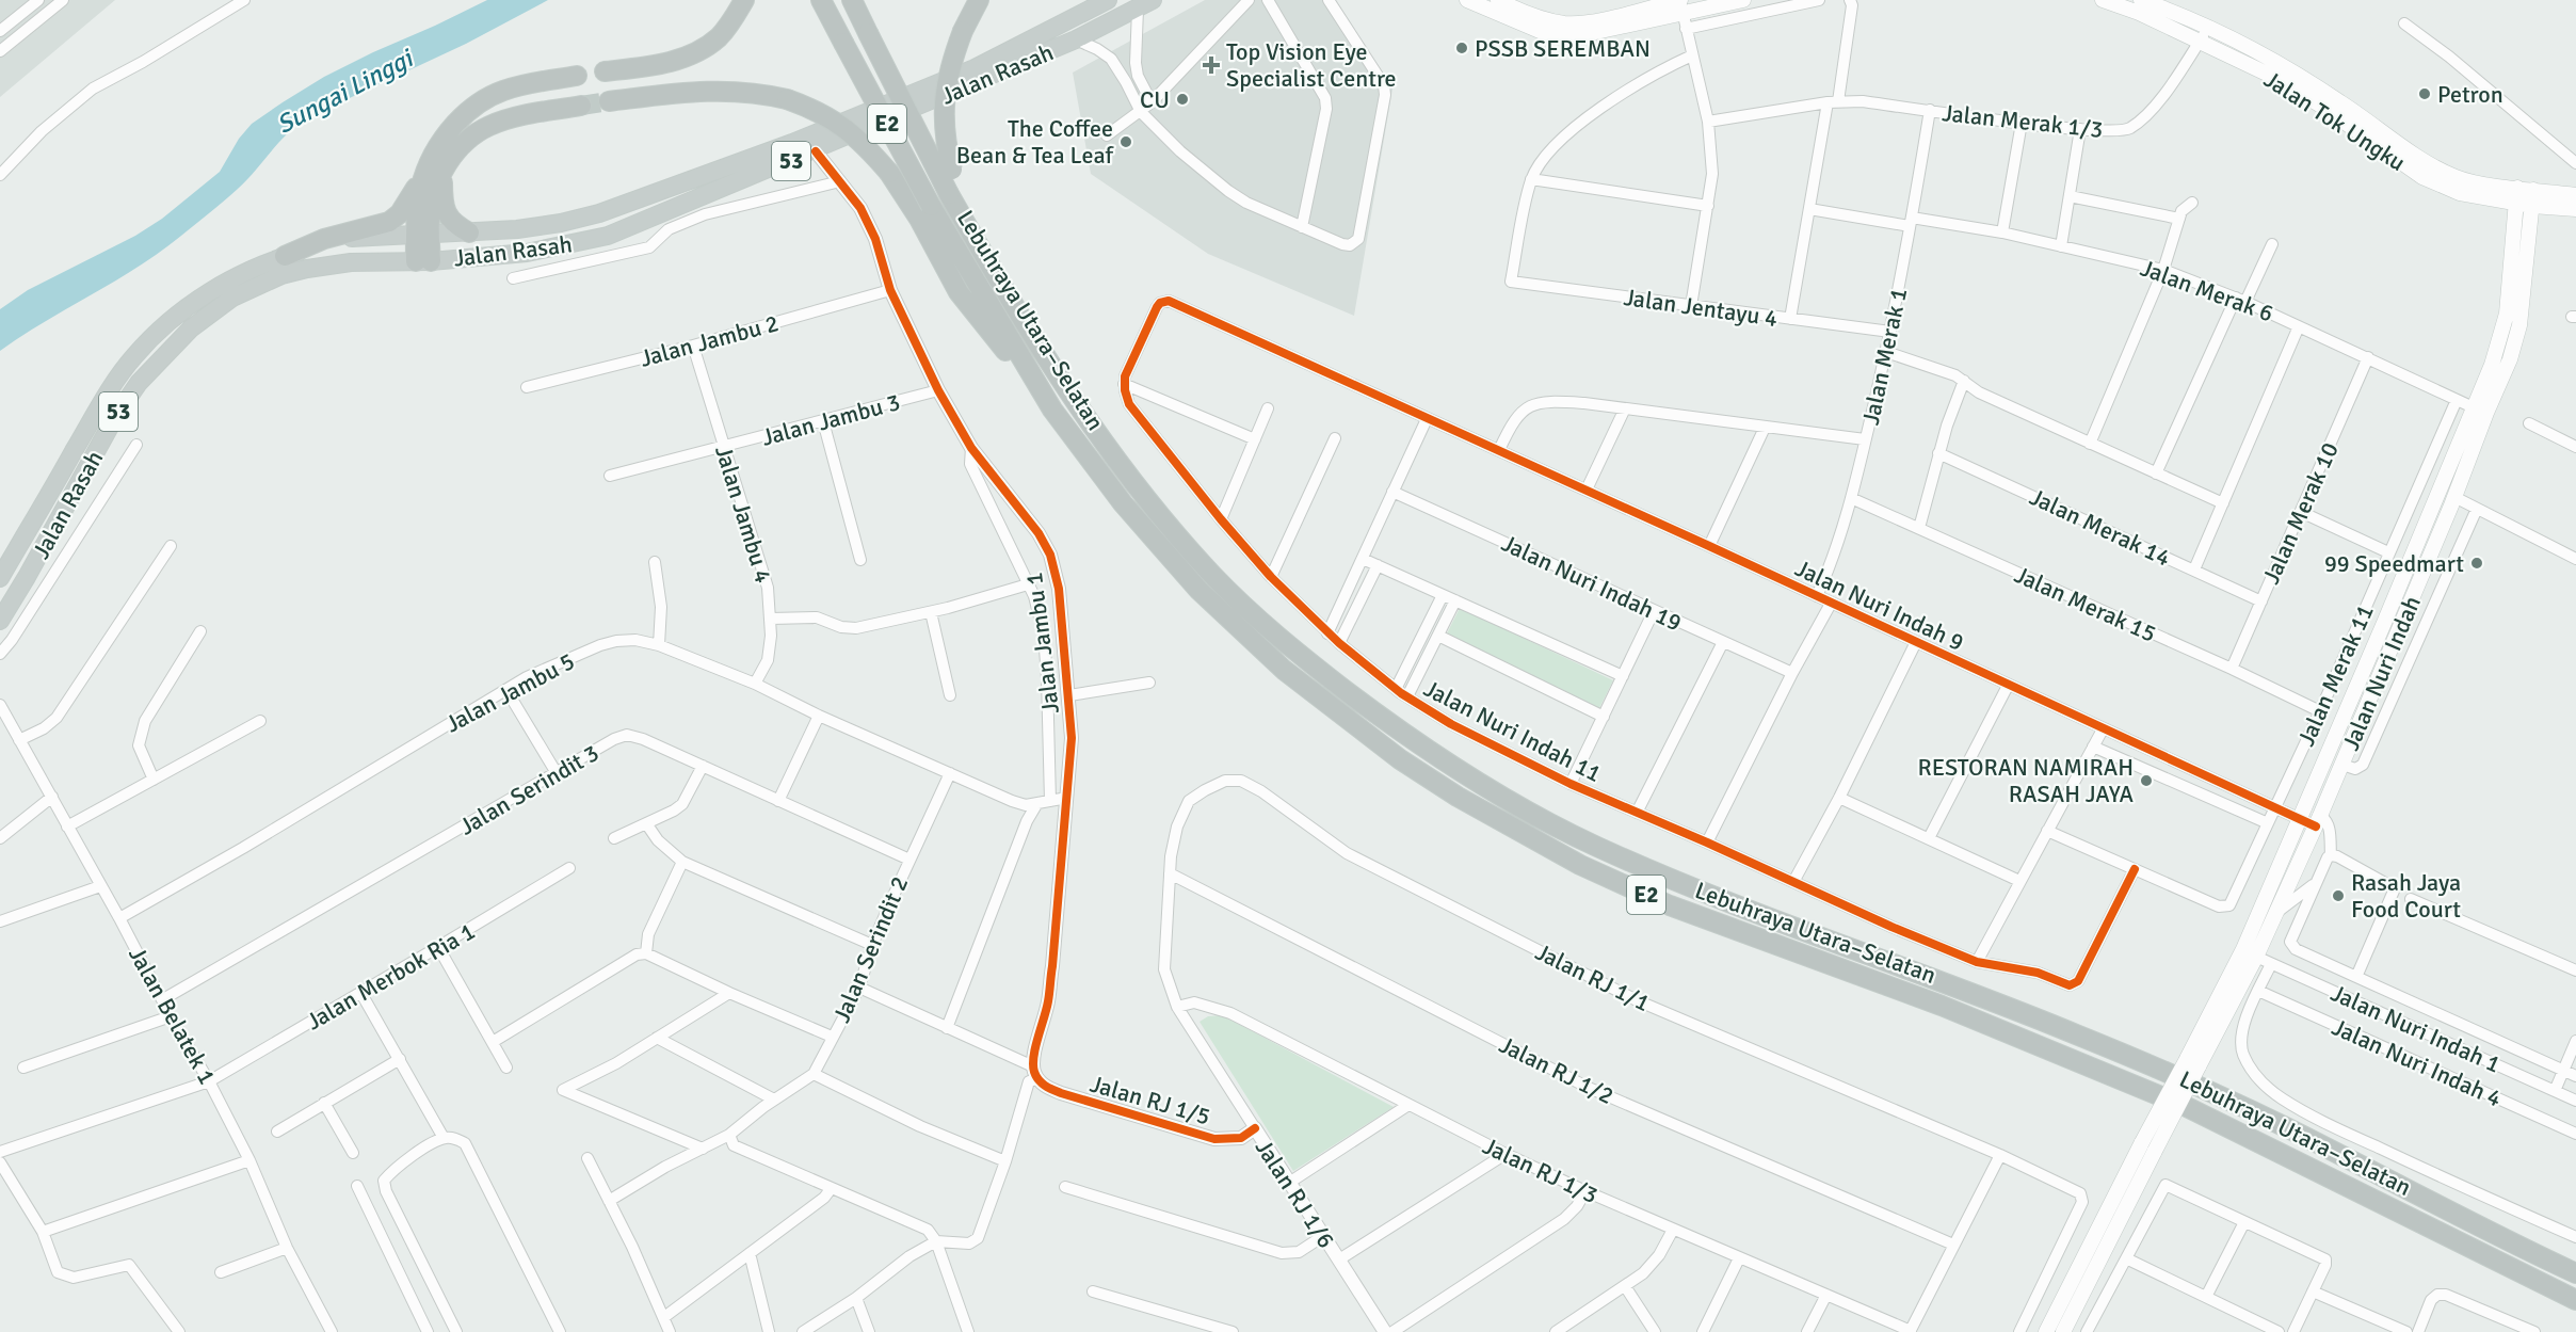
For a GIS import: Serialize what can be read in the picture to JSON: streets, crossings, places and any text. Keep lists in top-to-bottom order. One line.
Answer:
{"streets":{"highway":["Jalan Rasah","E2","53","Lebuhraya Utara–Selatan"],"main road":["Jalan Tok Ungku","Jalan Nuri Indah"],"street":["Jalan Merak 1/3","Jalan Merak 6","Jalan Jentayu 4","Jalan Jambu 2","Jalan Merak 1","Jalan Jambu 3","Jalan Merak 10","Jalan Jambu 4","Jalan Merak 14","Jalan Nuri Indah 19","Jalan Merak 15","Jalan Nuri Indah 9","Jalan Jambu 1","Jalan Merak 11","Jalan Jambu 5","Jalan Nuri Indah 11","Jalan Serindit 3","Jalan Serindit 2","Jalan Merbok Ria 1","Jalan RJ 1/1","Jalan Belatek 1","Jalan Nuri Indah 1","Jalan Nuri Indah 4","Jalan RJ 1/2","Jalan RJ 1/5","Jalan RJ 1/3","Jalan RJ 1/6"]},"crossings":[["Jalan Rasah","Jalan Jambu 1"],["Jalan Merak 1/3","Jalan Tok Ungku"],["Jalan Merak 1/3","Jalan Merak 1"],["Jalan Tok Ungku","Jalan Nuri Indah"],["Jalan Merak 6","Jalan Merak 1"],["Jalan Merak 6","Jalan Merak 10"],["Jalan Merak 6","Jalan Nuri Indah"],["Jalan Merak 6","Jalan Merak 11"],["Jalan Jentayu 4","Jalan Merak 1"],["Jalan Jambu 2","Jalan Jambu 4"],["Jalan Jambu 2","Jalan Jambu 1"],["Jalan Merak 1","Jalan Merak 15"],["Jalan Merak 1","Jalan Nuri Indah 9"],["Jalan Jambu 3","Jalan Jambu 4"],["Jalan Jambu 3","Jalan Jambu 1"],["Jalan Merak 10","Jalan Merak 14"],["Jalan Merak 10","Jalan Merak 15"],["Jalan Jambu 4","Jalan Jambu 5"],["Jalan Merak 15","Jalan Merak 11"],["Jalan Nuri Indah 9","Jalan Nuri Indah"],["Jalan Nuri Indah 9","Jalan Merak 11"],["Jalan Nuri Indah 9","Jalan Nuri Indah 11"],["Jalan Jambu 1","Jalan Jambu 5"],["Jalan Jambu 1","Jalan RJ 1/5"],["Jalan Nuri Indah","Jalan Nuri Indah 1"],["Jalan Merak 11","Jalan Nuri Indah 11"],["Jalan Jambu 5","Jalan Serindit 2"],["Jalan Jambu 5","Jalan Belatek 1"],["Jalan Serindit 3","Jalan Serindit 2"],["Jalan Serindit 3","Jalan Belatek 1"],["Jalan Merbok Ria 1","Jalan Belatek 1"],["Jalan RJ 1/1","Jalan RJ 1/2"],["Jalan RJ 1/1","Jalan RJ 1/6"],["Jalan RJ 1/2","Jalan RJ 1/6"],["Jalan RJ 1/5","Jalan RJ 1/6"],["Jalan RJ 1/3","Jalan RJ 1/6"]],"water":["Sungai Linggi"],"places":{"other":["PSSB SEREMBAN","Petron","CU","The Coffee Bean & Tea Leaf","99 Speedmart","RESTORAN NAMIRAH RASAH JAYA","Rasah Jaya Food Court"],"health":["Top Vision Eye Specialist Centre"]}}
